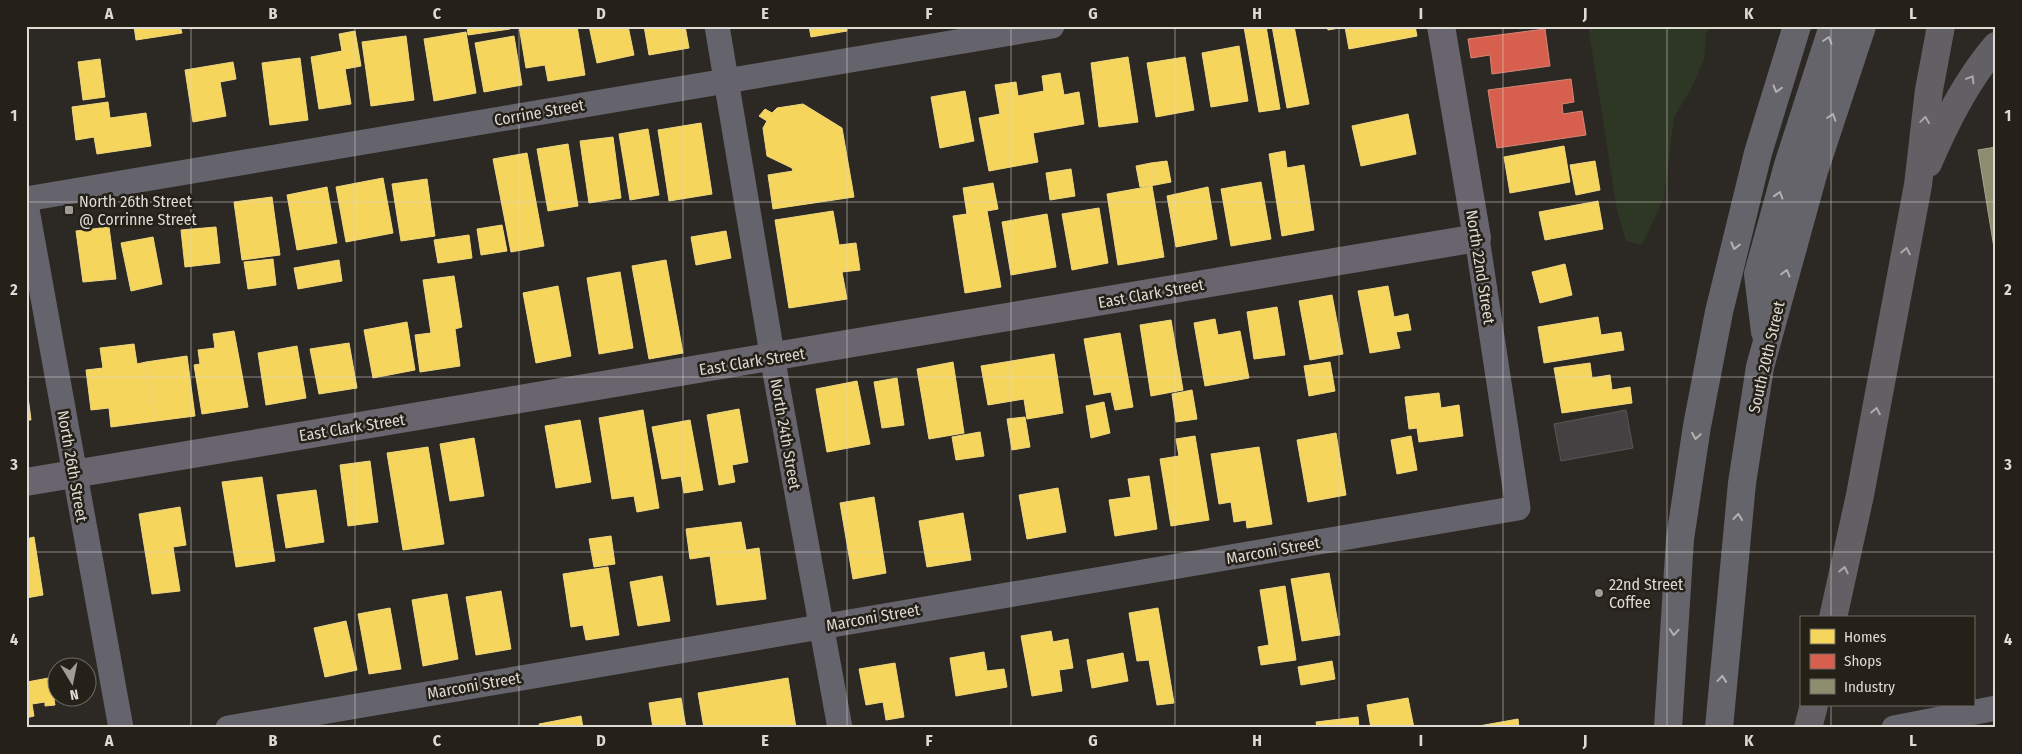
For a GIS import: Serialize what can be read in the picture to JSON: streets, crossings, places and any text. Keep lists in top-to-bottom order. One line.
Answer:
{"streets":{"main road":["South 20th Street"],"street":["Corrine Street","North 22nd Street","East Clark Street","North 24th Street","North 26th Street","Marconi Street"]},"crossings":[["Corrine Street","North 24th Street"],["North 22nd Street","East Clark Street"],["North 22nd Street","Marconi Street"],["East Clark Street","North 24th Street"],["East Clark Street","North 26th Street"],["North 24th Street","Marconi Street"]],"places":{"transit":["North 26th Street @ Corrinne Street"],"other":["22nd Street Coffee"]},"legend":["Homes","Shops","Industry"],"north":"bottom","grid":{"columns":["A","B","C","D","E","F","G","H","I","J","K","L"],"rows":["1","2","3","4"]}}
